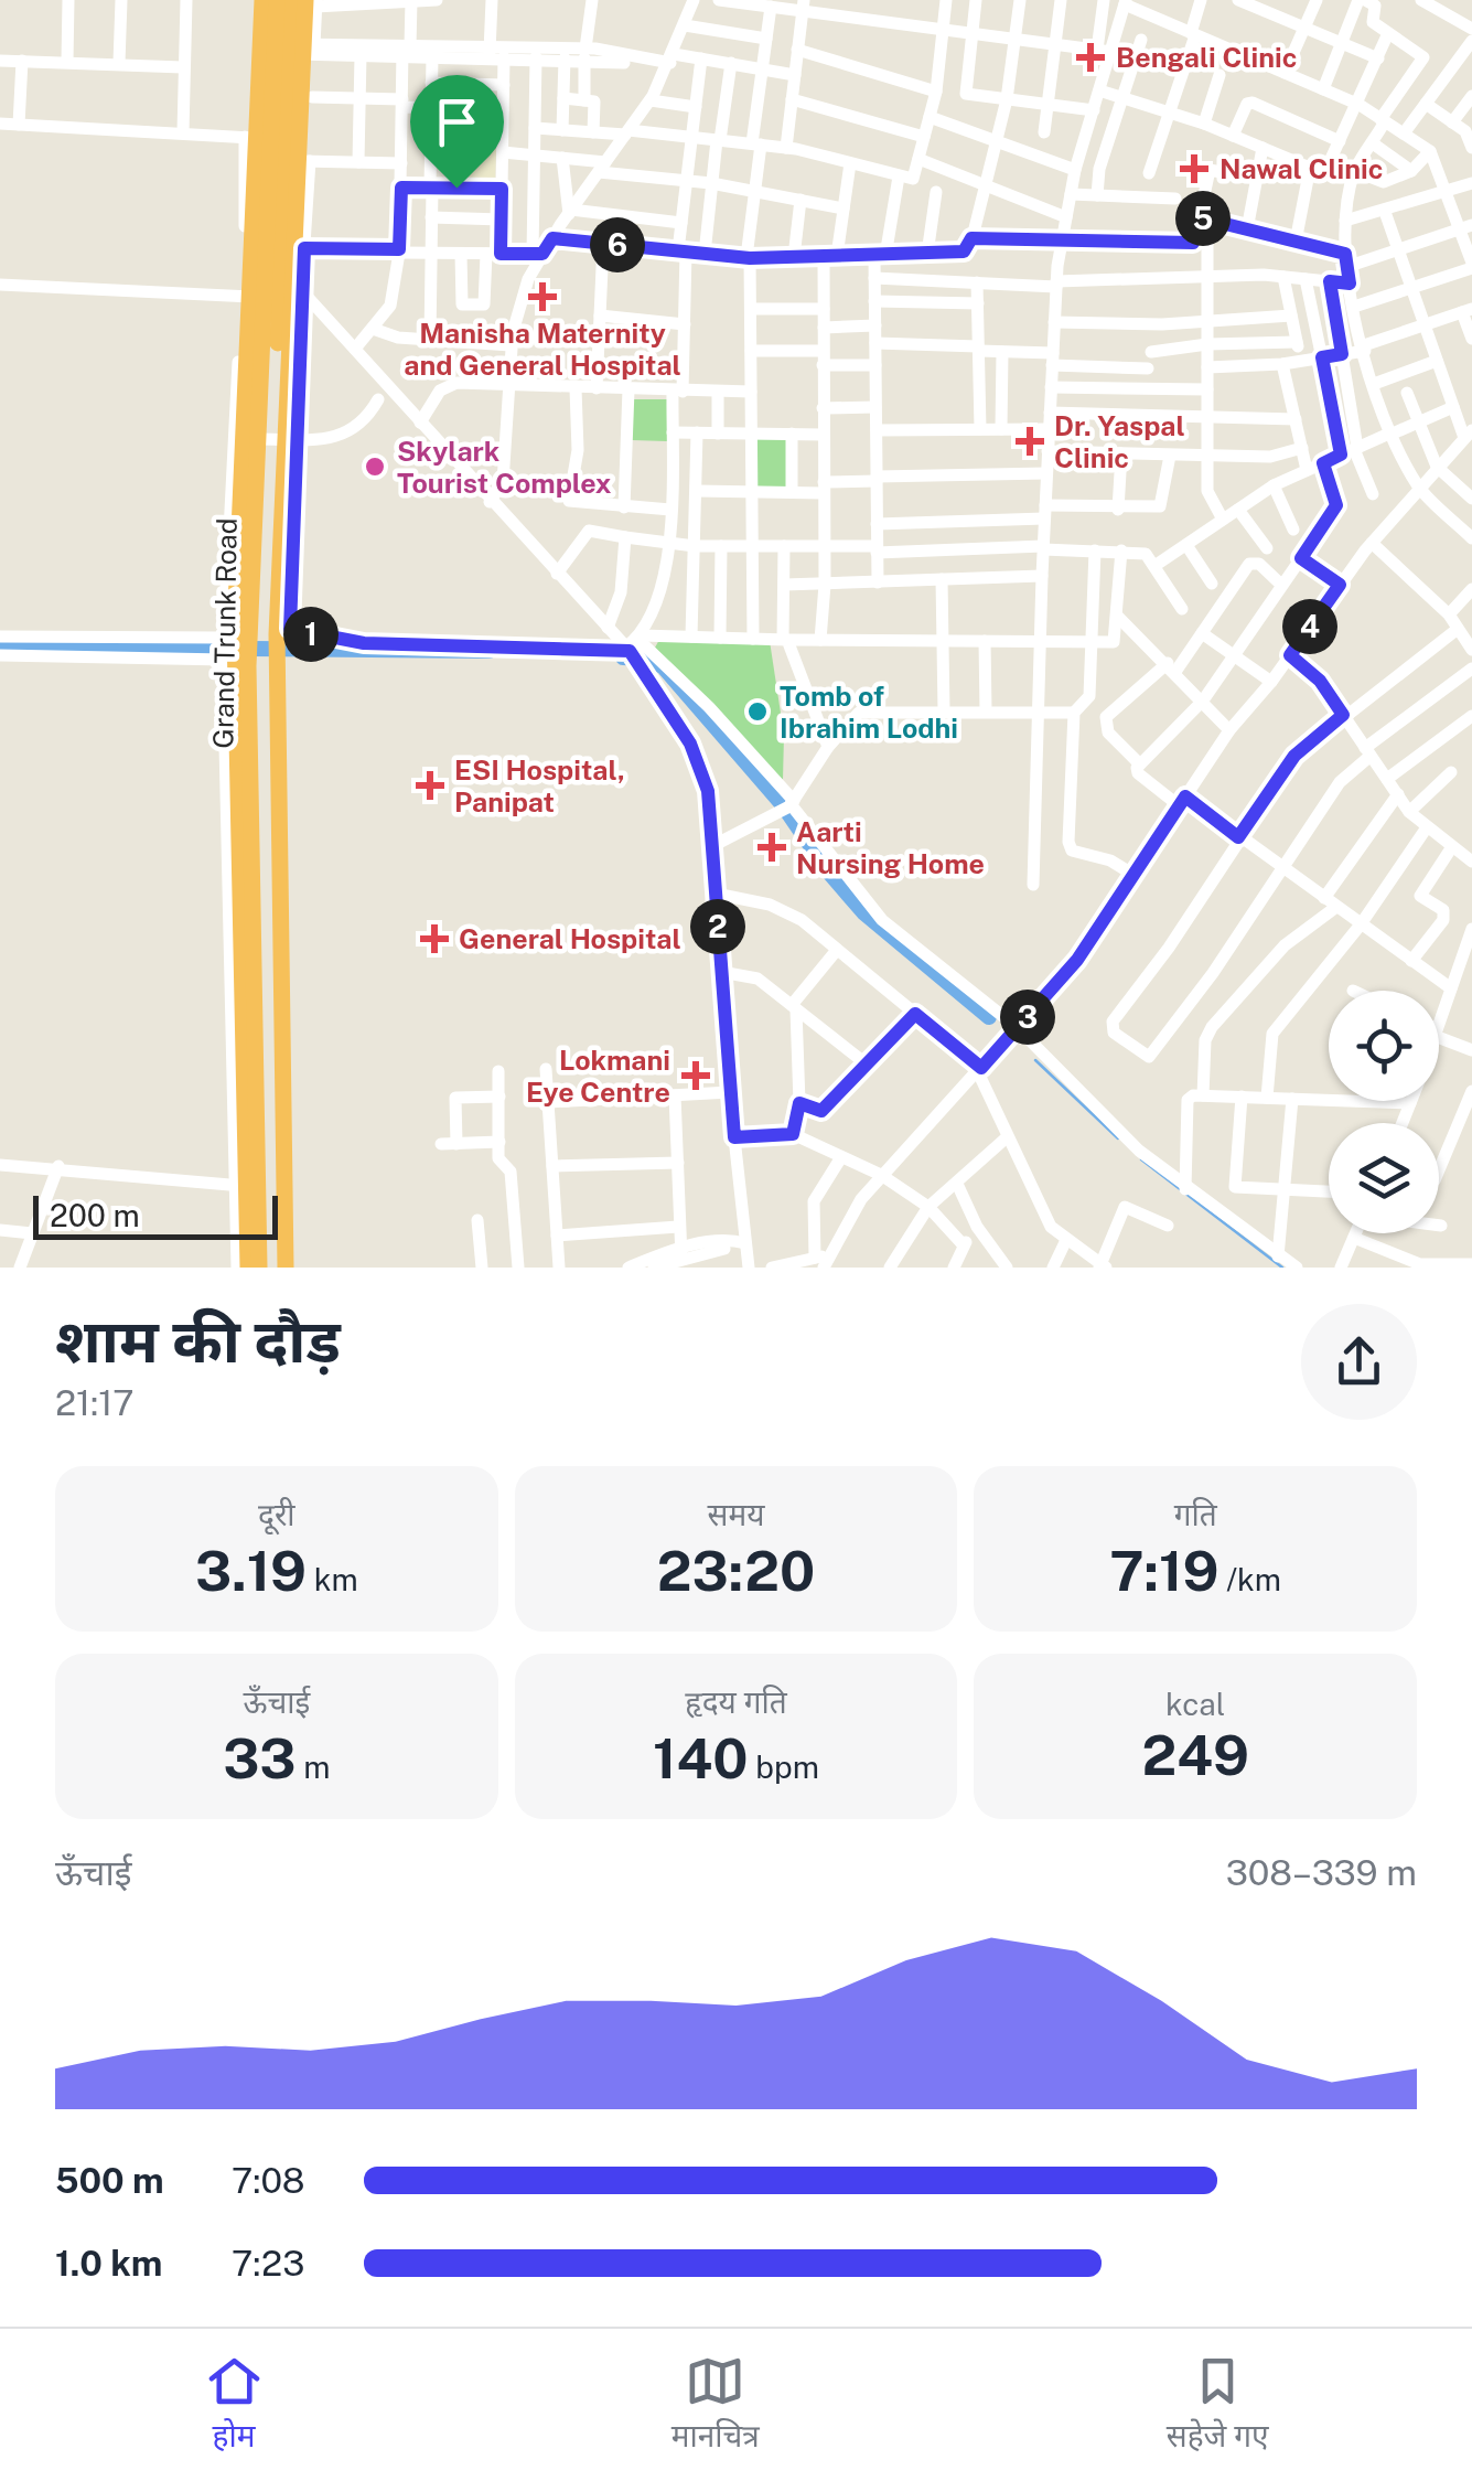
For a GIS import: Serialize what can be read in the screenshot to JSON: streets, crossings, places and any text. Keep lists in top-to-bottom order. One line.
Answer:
{"streets":{"highway":["Grand Trunk Road"]},"places":{"health":["Bengali Clinic","Nawal Clinic","Manisha Maternity and General Hospital","Dr. Yaspal Clinic","ESI Hospital, Panipat","Aarti Nursing Home","General Hospital","Lokmani Eye Centre"],"other":["Skylark Tourist Complex","Tomb of Ibrahim Lodhi"]},"scale_bar":"200 m","page":{"pins":["5","6","4","1","2","3"],"scale":"200 m","heading":["शाम की दौड़","21:17"],"stats":[["दूरी","3.19 km"],["समय","23:20"],["गति","7:19 /km"],["ऊँचाई","33 m"],["हृदय गति","140 bpm"],["kcal","249"]],"chart":["ऊँचाई","308–339 m"],"list":[{"name":"500 m","note":"7:08"},{"name":"1.0 km","note":"7:23"}],"tabs":["होम","मानचित्र","सहेजे गए"]}}
